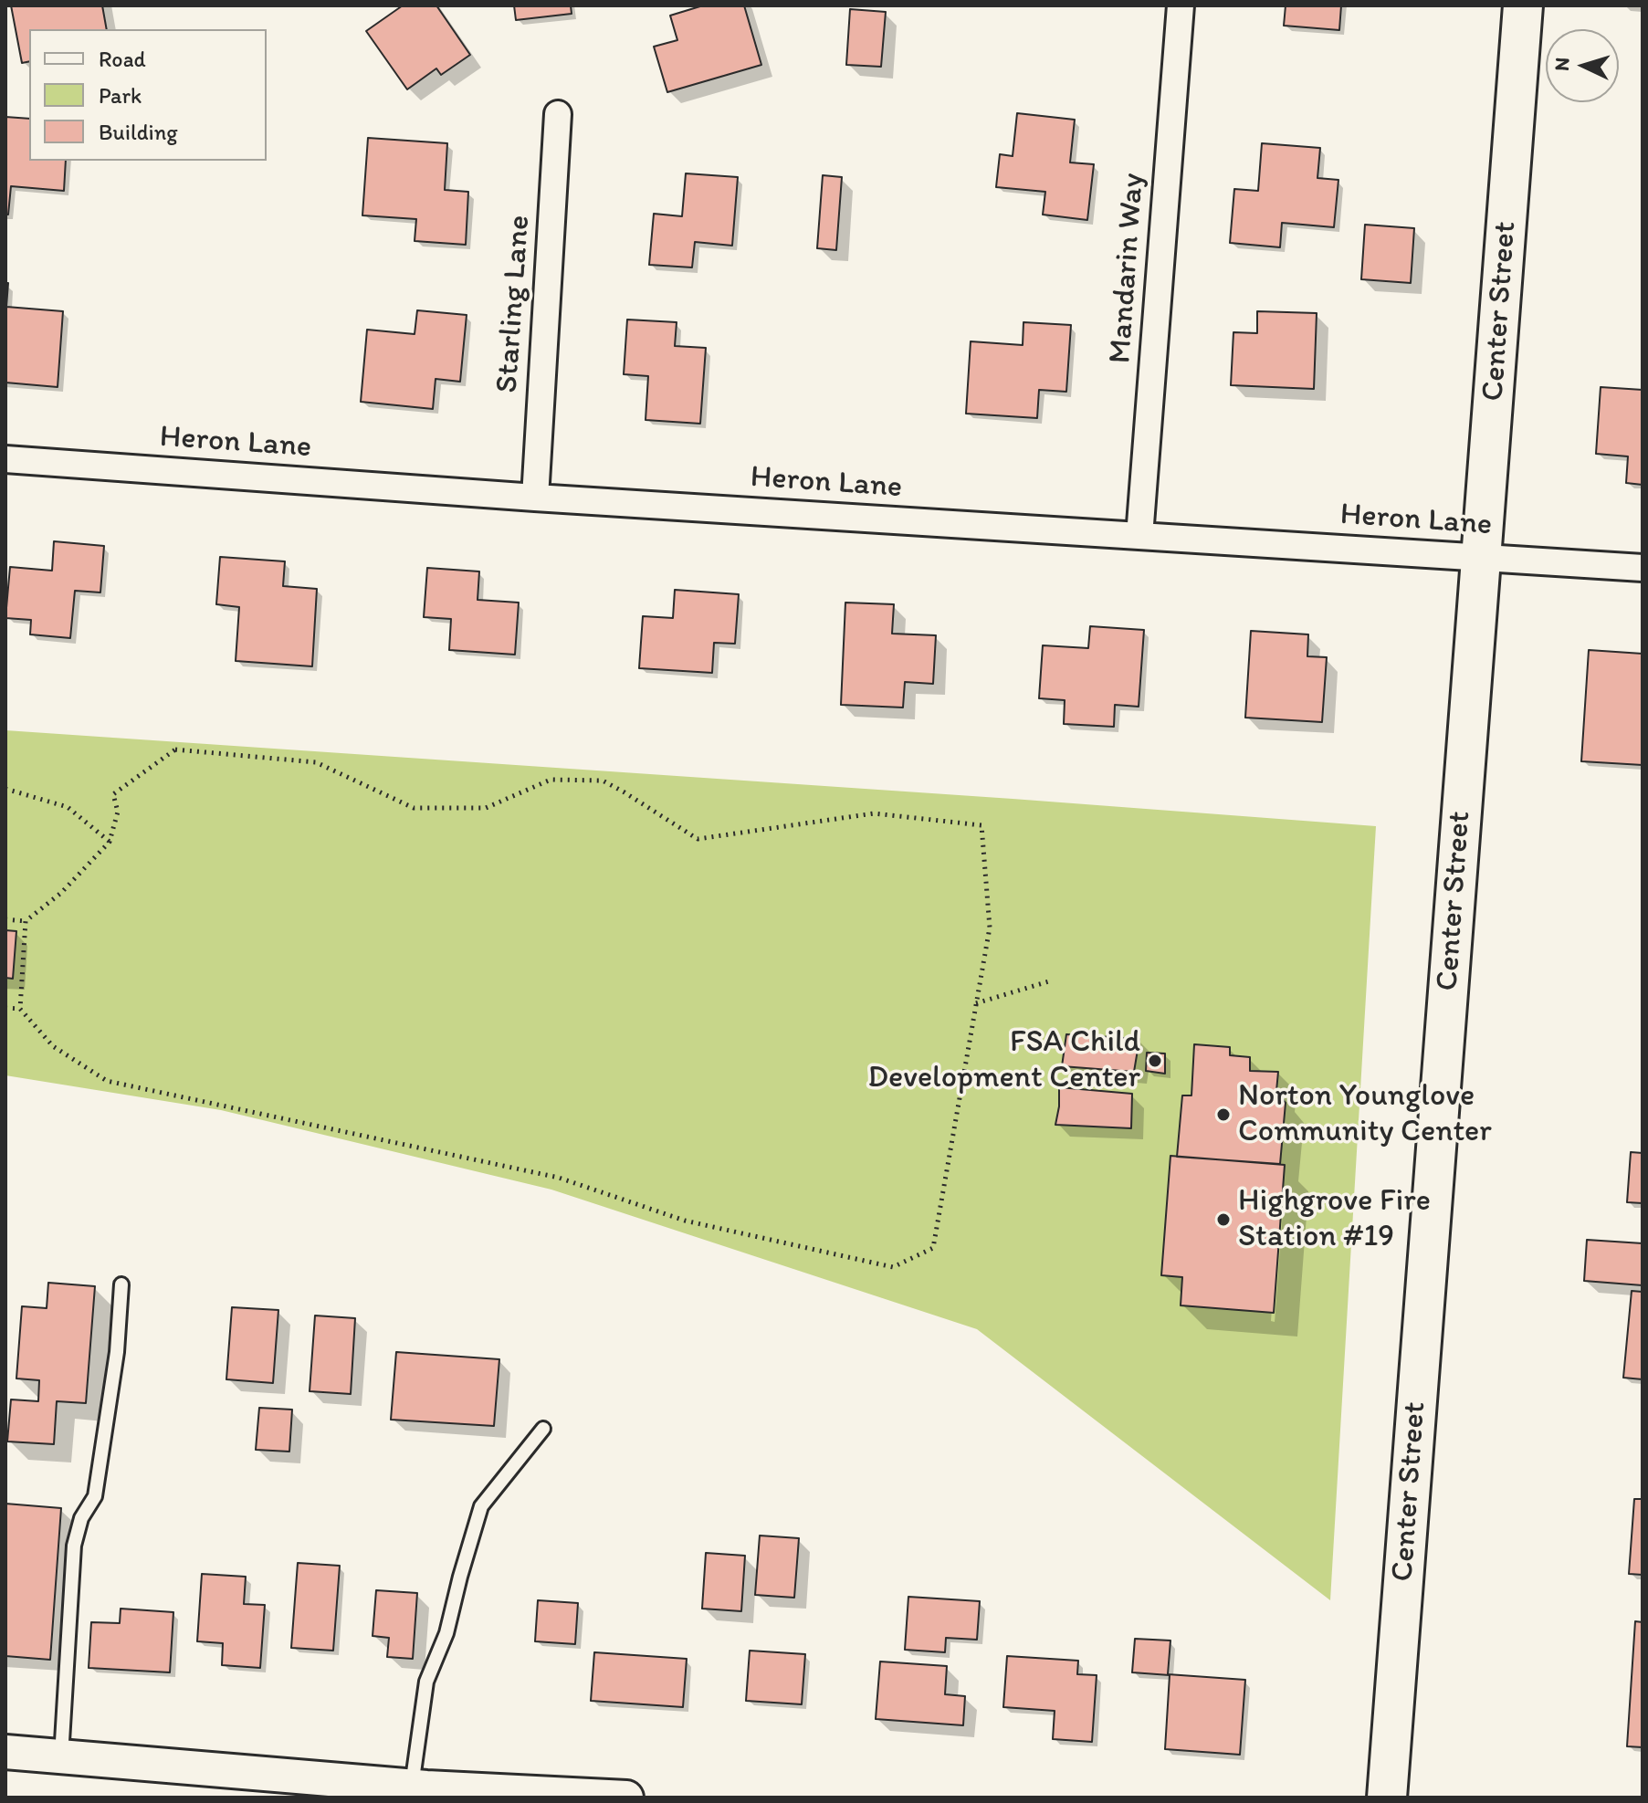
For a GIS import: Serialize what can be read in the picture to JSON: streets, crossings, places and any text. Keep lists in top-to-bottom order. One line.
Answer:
{"streets":{"main road":["Center Street"],"street":["Mandarin Way","Starling Lane","Heron Lane"]},"crossings":[["Mandarin Way","Heron Lane"],["Starling Lane","Heron Lane"],["Center Street","Heron Lane"]],"places":["FSA Child Development Center","Norton Younglove Community Center","Highgrove Fire Station #19"],"legend":["Road","Park","Building"],"north":"left"}
